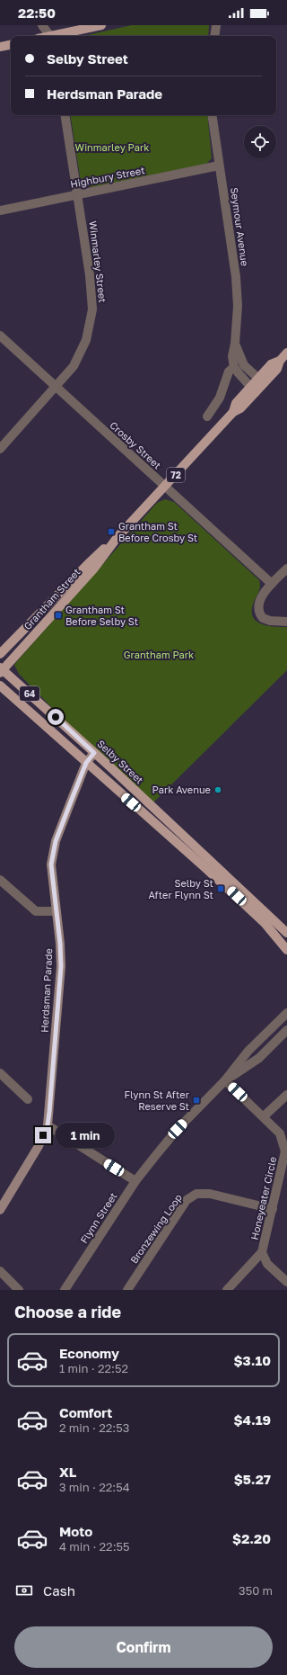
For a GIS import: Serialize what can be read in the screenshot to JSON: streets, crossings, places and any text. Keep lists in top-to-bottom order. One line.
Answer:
{"streets":{"main road":["72","Grantham Street","64","Selby Street","Herdsman Parade"],"street":["Highbury Street","Seymour Avenue","Winmarley Street","Crosby Street","Honeyeater Circle","Flynn Street","Bronzewing Loop"]},"crossings":[["Highbury Street","Seymour Avenue"],["Highbury Street","Winmarley Street"],["Seymour Avenue","Grantham Street"],["Winmarley Street","Crosby Street"],["Crosby Street","Grantham Street"],["Grantham Street","Selby Street"],["64","Herdsman Parade"],["Selby Street","Herdsman Parade"],["Honeyeater Circle","Flynn Street"],["Honeyeater Circle","Bronzewing Loop"]],"parks":["Winmarley Park","Grantham Park"],"places":{"transit":["Grantham St Before Crosby St","Grantham St Before Selby St","Selby St After Flynn St","Flynn St After Reserve St"],"other":["Park Avenue"]},"page":{"status":"22:50","banner":["Selby Street","Herdsman Parade"],"bubble":"1 min","heading":"Choose a ride","list":[{"name":"Economy","note":"1 min · 22:52","value":"$3.10"},{"name":"Comfort","note":"2 min · 22:53","value":"$4.19"},{"name":"XL","note":"3 min · 22:54","value":"$5.27"},{"name":"Moto","note":"4 min · 22:55","value":"$2.20"}],"pay":["Cash","350 m"],"buttons":"Confirm"}}
